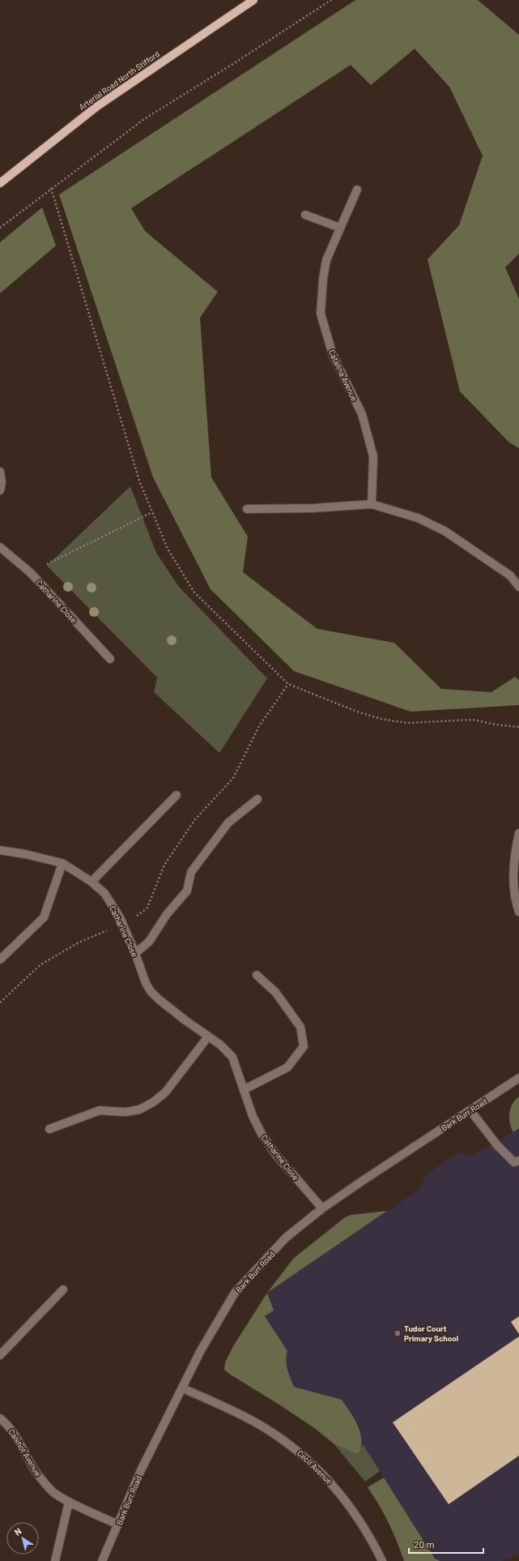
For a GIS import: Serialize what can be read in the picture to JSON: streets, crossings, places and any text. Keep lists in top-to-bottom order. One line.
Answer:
{"streets":{"main road":["Arterial Road North Stifford"],"street":["Catalina Avenue","Catharine Close","Bark Burr Road","Calshot Avenue","Cecil Avenue"]},"crossings":[["Catharine Close","Bark Burr Road"],["Bark Burr Road","Calshot Avenue"],["Bark Burr Road","Cecil Avenue"]],"places":["Tudor Court Primary School"],"scale_bar":"20 m","north":"top left"}
